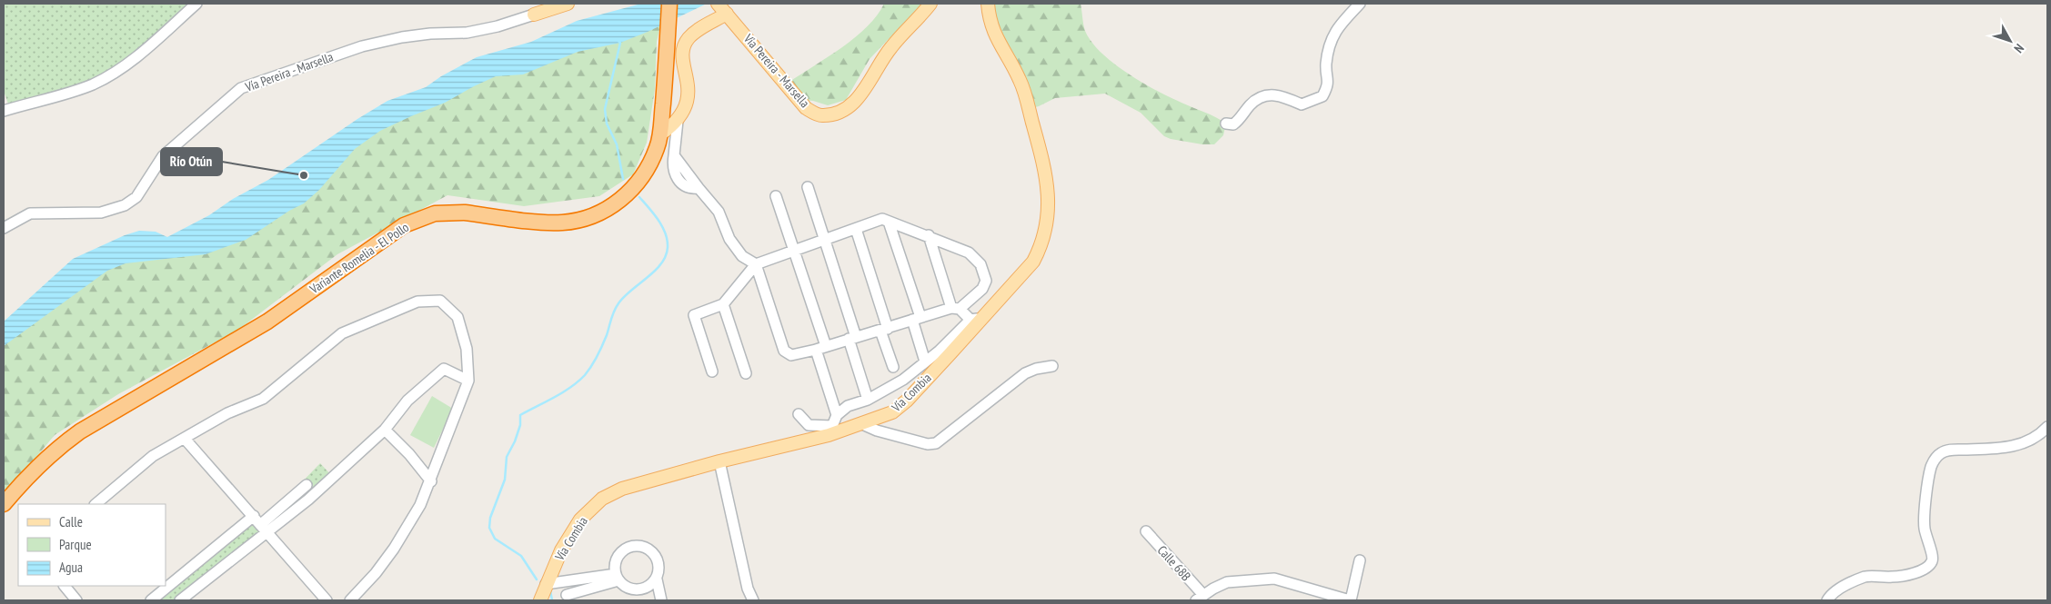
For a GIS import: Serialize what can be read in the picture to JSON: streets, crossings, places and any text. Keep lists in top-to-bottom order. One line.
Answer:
{"streets":{"highway":["Variante Romelia - El Pollo"],"main road":["Vía Pereira - Marsella","Vía Combia"],"street":["Calle 68B"]},"places":["Río Otún"],"legend":["Calle","Parque","Agua"],"north":"bottom right"}
